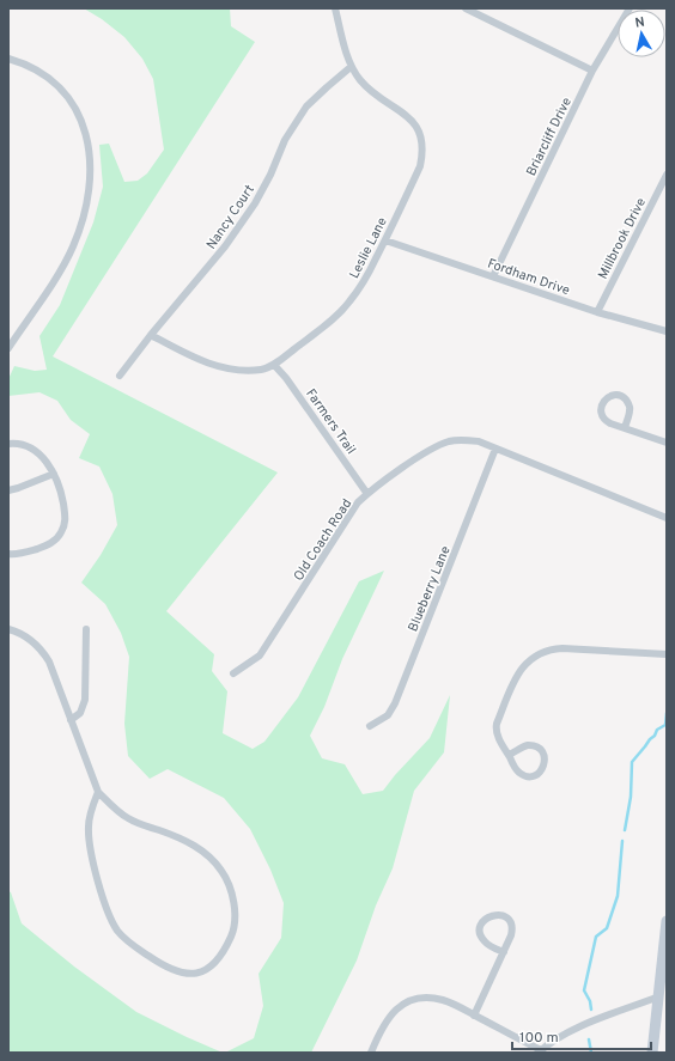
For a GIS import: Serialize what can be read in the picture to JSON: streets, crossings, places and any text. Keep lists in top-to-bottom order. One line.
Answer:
{"streets":{"street":["Briarcliff Drive","Nancy Court","Millbrook Drive","Leslie Lane","Fordham Drive","Farmers Trail","Old Coach Road","Blueberry Lane"]},"crossings":[["Briarcliff Drive","Fordham Drive"],["Nancy Court","Leslie Lane"],["Millbrook Drive","Fordham Drive"],["Leslie Lane","Fordham Drive"],["Leslie Lane","Farmers Trail"],["Farmers Trail","Old Coach Road"],["Old Coach Road","Blueberry Lane"]],"scale_bar":"100 m","north":"top"}
